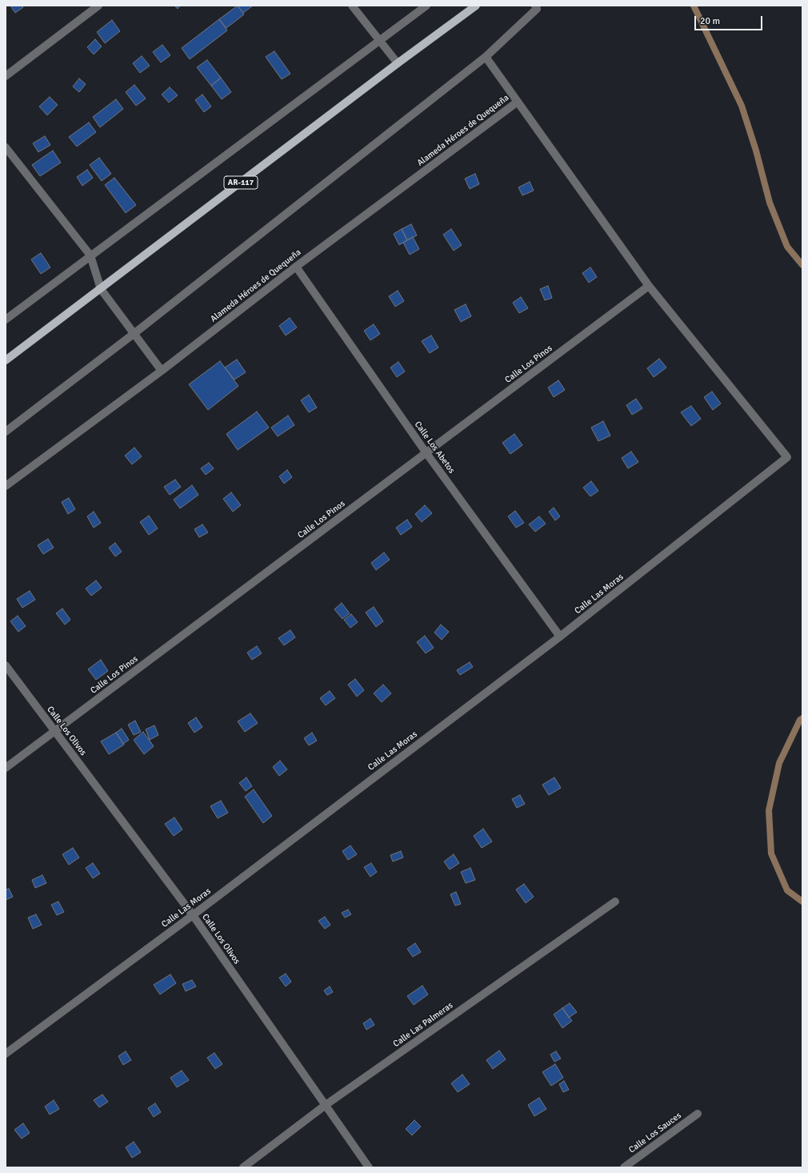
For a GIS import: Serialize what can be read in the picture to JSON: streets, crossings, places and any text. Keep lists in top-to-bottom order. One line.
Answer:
{"streets":{"main road":["AR-117"],"street":["Alameda Héroes de Quequeña","Calle Los Pinos","Calle Los Abetos","Calle Las Moras","Calle Los Olivos","Calle Las Palmeras","Calle Los Sauces"]},"crossings":[["Alameda Héroes de Quequeña","Calle Los Abetos"],["Calle Los Pinos","Calle Los Abetos"],["Calle Los Pinos","Calle Las Moras"],["Calle Los Pinos","Calle Los Olivos"],["Calle Los Abetos","Calle Las Moras"],["Calle Las Moras","Calle Los Olivos"],["Calle Los Olivos","Calle Las Palmeras"]],"scale_bar":"20 m"}
